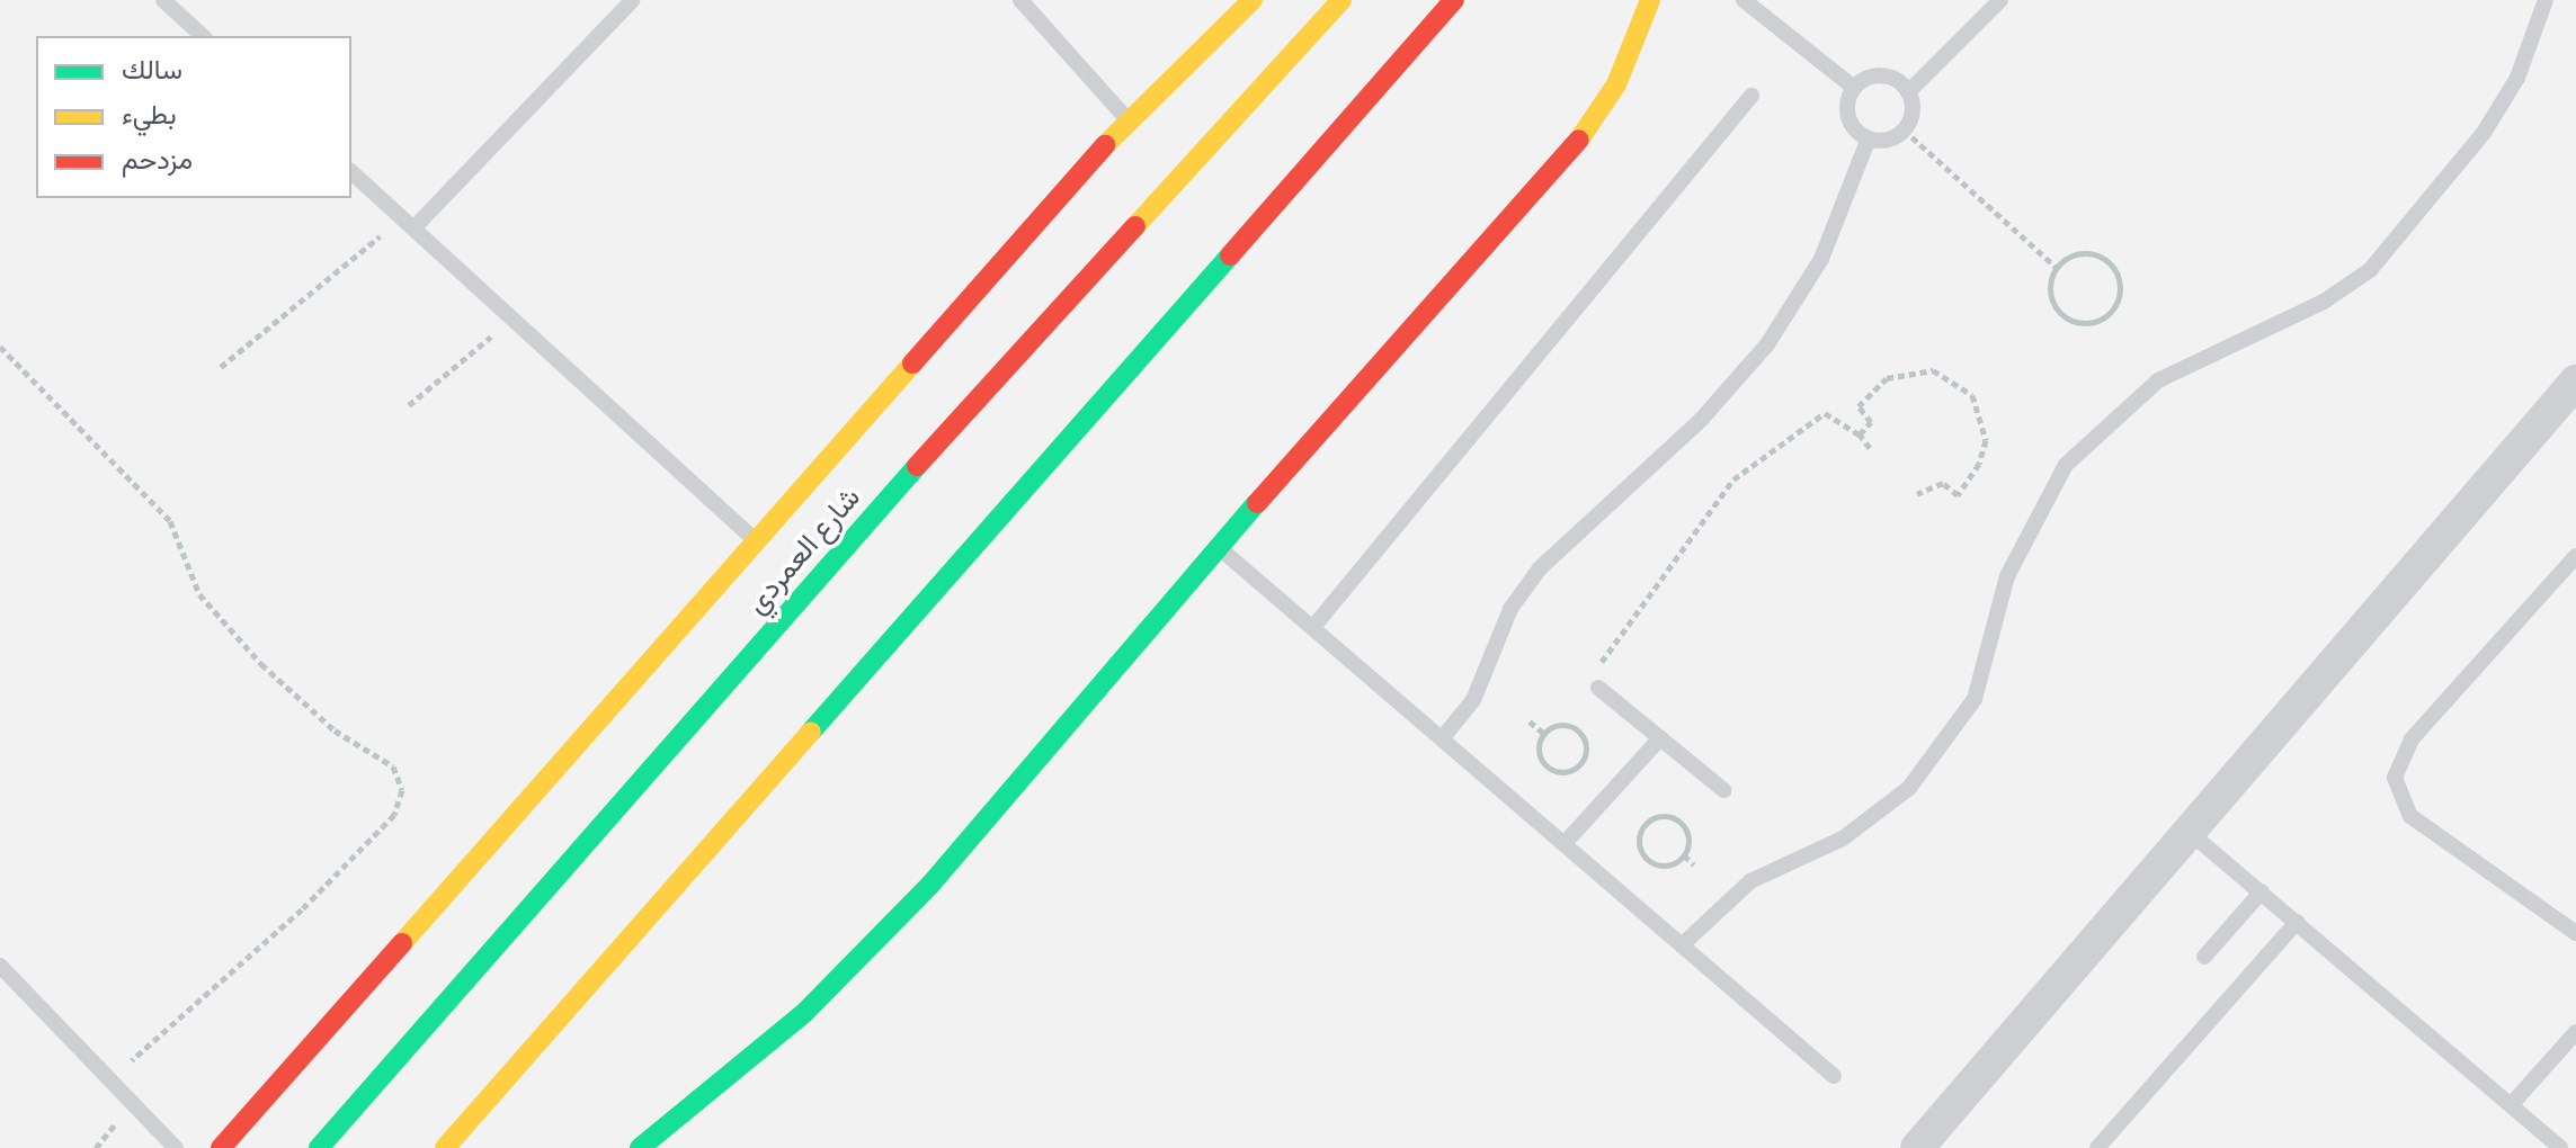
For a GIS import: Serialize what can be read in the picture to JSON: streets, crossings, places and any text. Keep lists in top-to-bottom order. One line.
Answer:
{"streets":{"street":["شارع العمردي"]},"legend":["سالك","بطيء","مزدحم"]}
